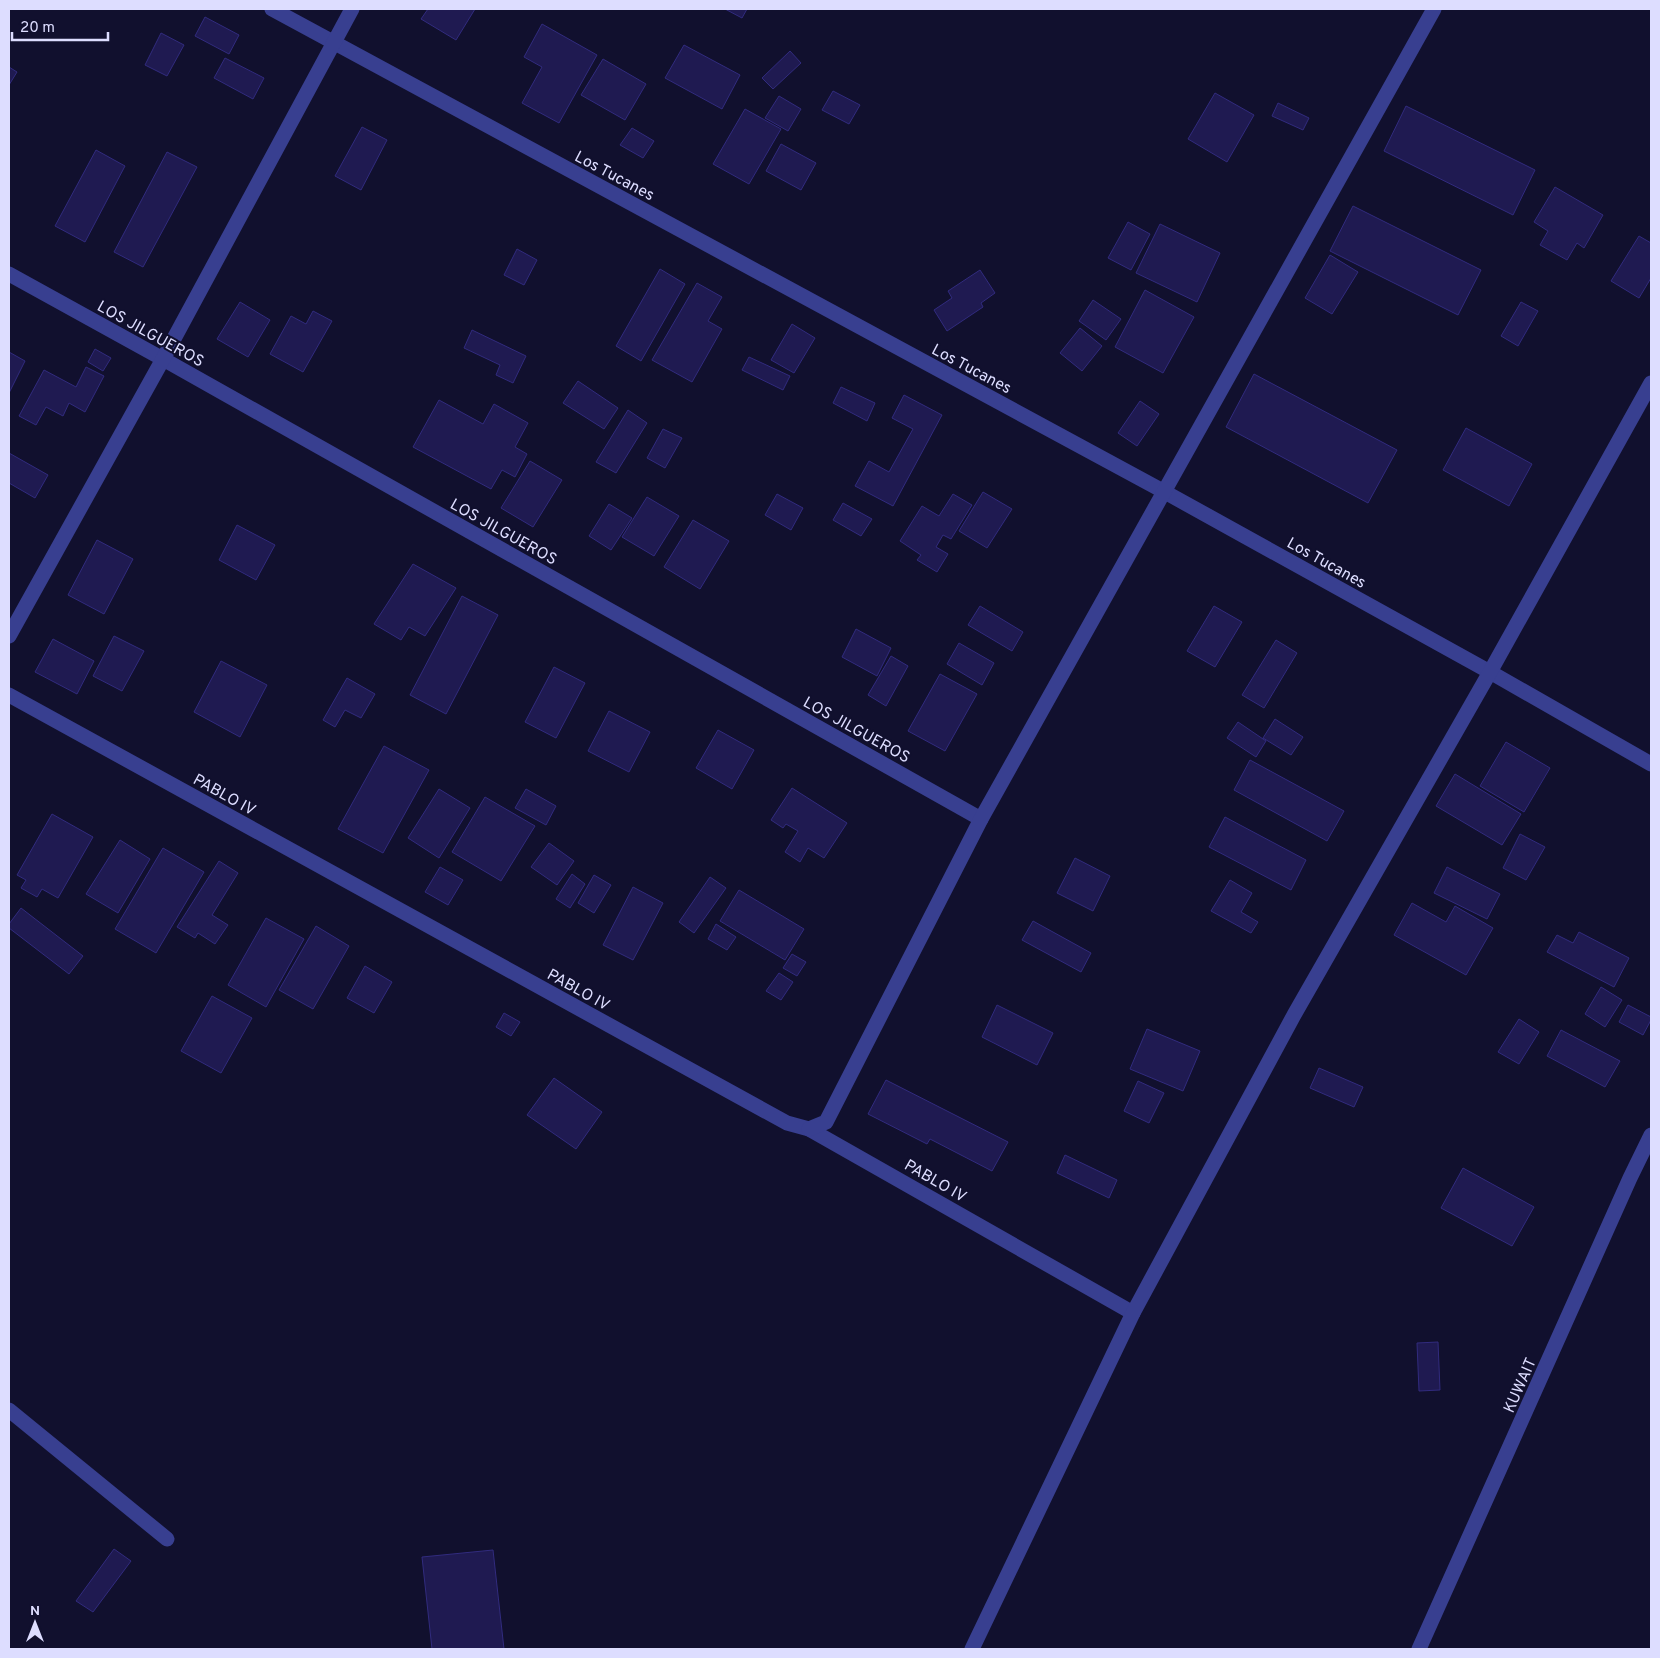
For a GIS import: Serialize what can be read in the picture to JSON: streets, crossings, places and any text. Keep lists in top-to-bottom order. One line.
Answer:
{"streets":{"street":["Los Tucanes","LOS JILGUEROS","PABLO IV","KUWAIT"]},"scale_bar":"20 m","north":"top"}
